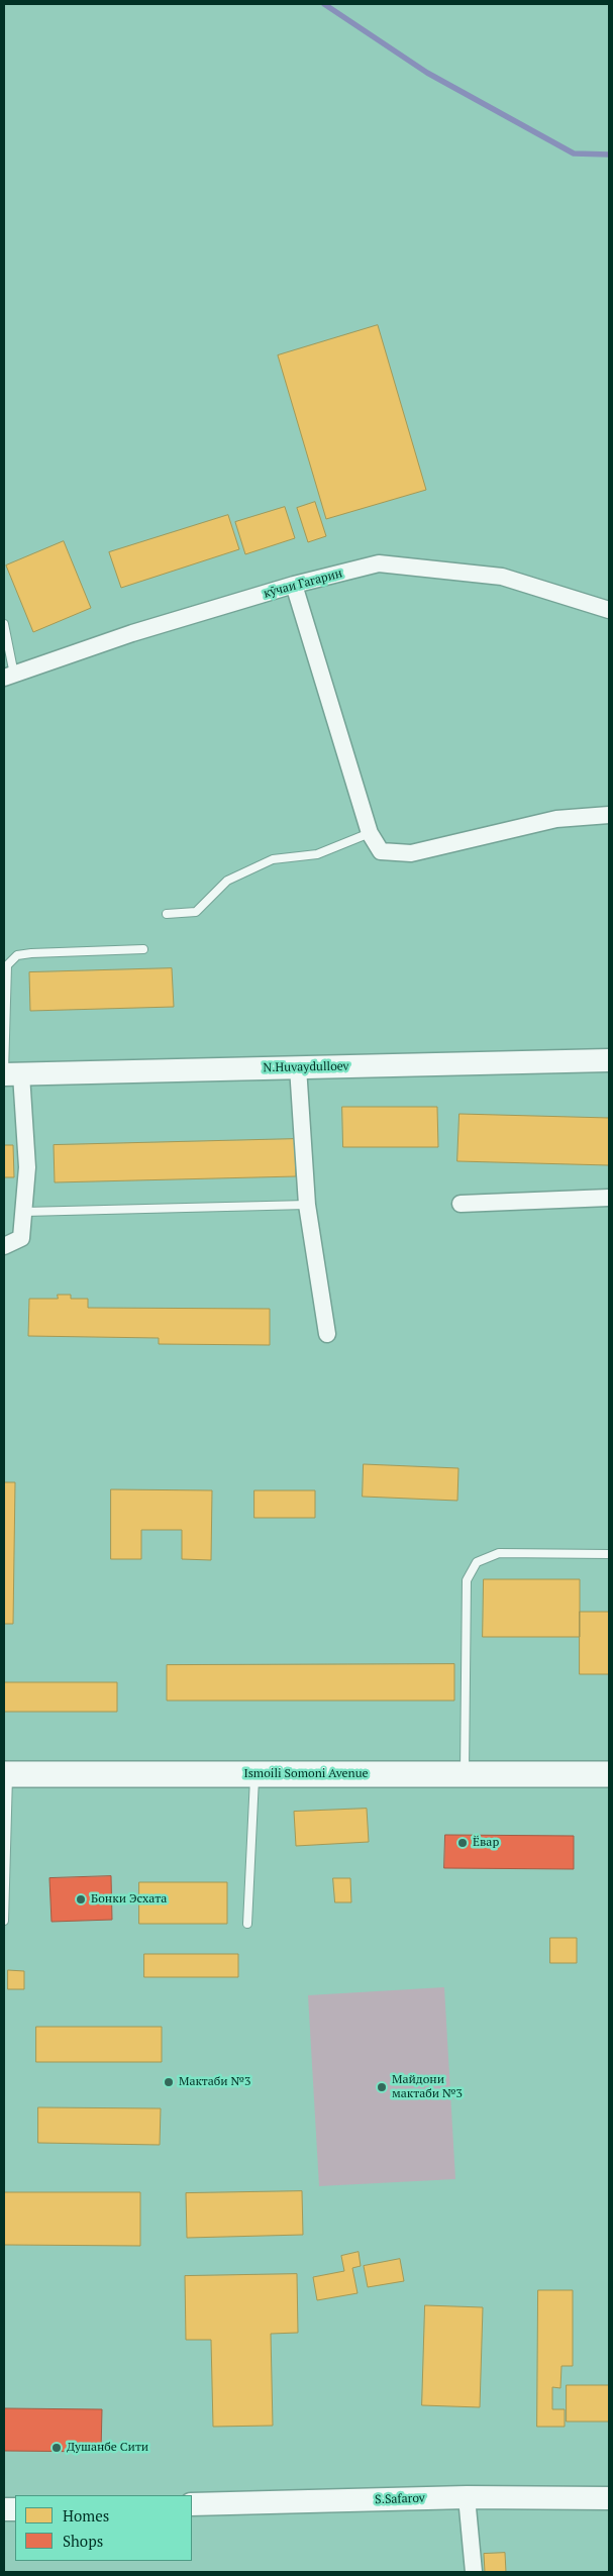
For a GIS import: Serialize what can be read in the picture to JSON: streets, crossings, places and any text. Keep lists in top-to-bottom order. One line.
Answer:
{"streets":{"main road":["Ismoili Somoni Avenue"],"street":["кӯчаи Гагарин","N.Huvaydulloev","S.Safarov"]},"places":["Ёвар","Бонки Эсхата","Мактаби №3","Майдони мактаби №3","Душанбе Сити"],"legend":["Homes","Shops"]}
